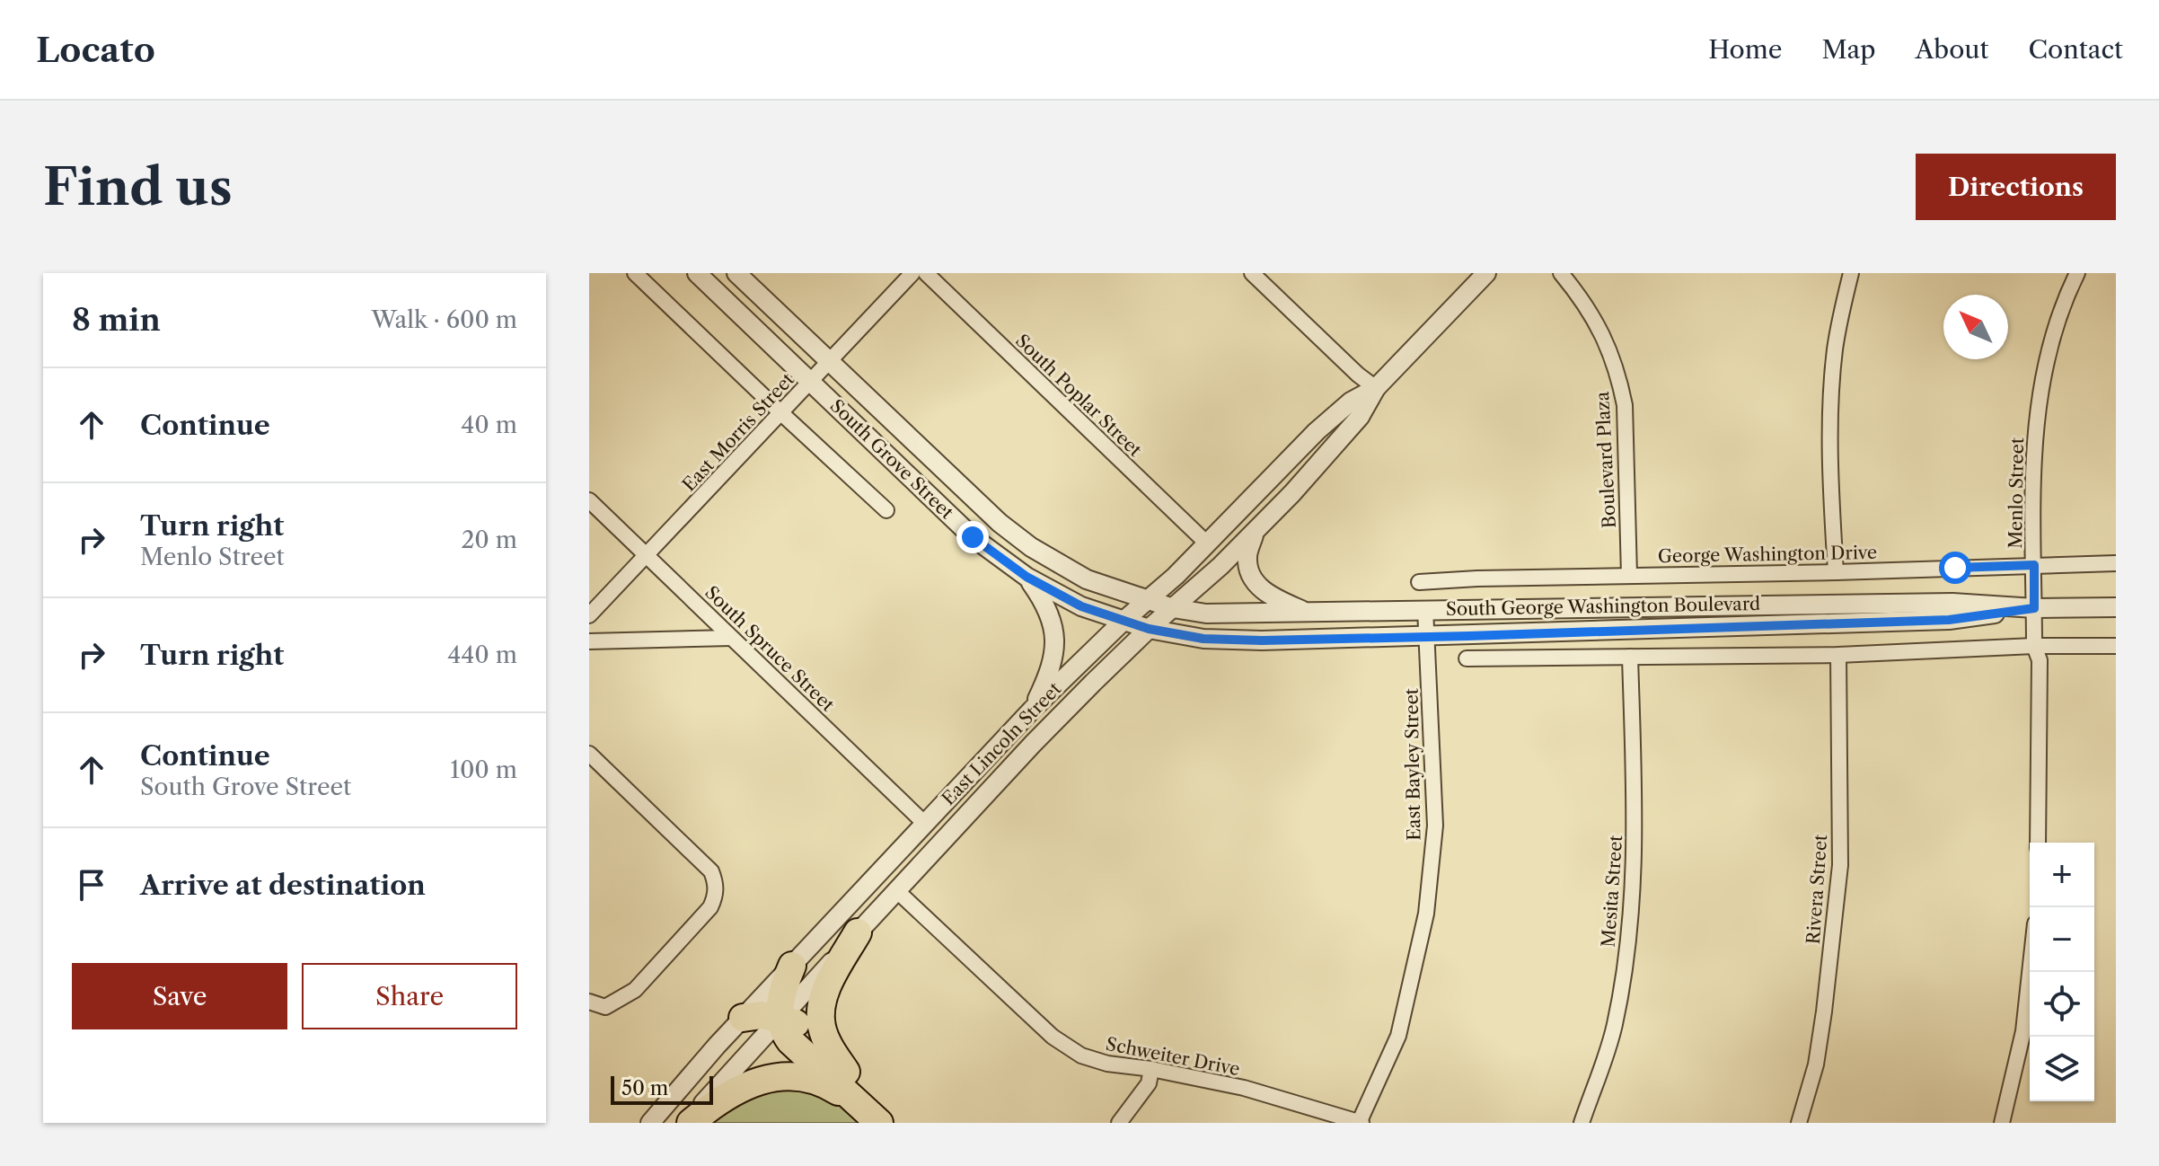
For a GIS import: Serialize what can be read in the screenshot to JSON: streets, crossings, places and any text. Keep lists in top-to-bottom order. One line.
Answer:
{"streets":{"street":["South Poplar Street","East Morris Street","South Grove Street","Boulevard Plaza","Menlo Street","George Washington Drive","South George Washington Boulevard","South Spruce Street","East Lincoln Street","East Bayley Street","Rivera Street","Mesita Street","Schweiter Drive"]},"crossings":[["South Poplar Street","East Lincoln Street"],["East Morris Street","South Grove Street"],["East Morris Street","South Spruce Street"],["South Grove Street","South George Washington Boulevard"],["South Grove Street","East Lincoln Street"],["Boulevard Plaza","George Washington Drive"],["Menlo Street","George Washington Drive"],["Menlo Street","South George Washington Boulevard"],["South George Washington Boulevard","East Lincoln Street"],["South George Washington Boulevard","East Bayley Street"],["South Spruce Street","East Lincoln Street"],["East Lincoln Street","Schweiter Drive"],["East Bayley Street","Schweiter Drive"]],"scale_bar":"50 m","north":"top left","page":{"header":"Locato","nav":["Home","Map","About","Contact"],"buttons":["Directions",["Save","Share"]],"title":"Find us","heading":["8 min","Walk · 600 m"],"list":[["Continue","40 m"],["Turn right","Menlo Street","20 m"],["Turn right","440 m"],["Continue","South Grove Street","100 m"],"Arrive at destination"],"map_buttons":["+","−"],"scale":"50 m"}}
